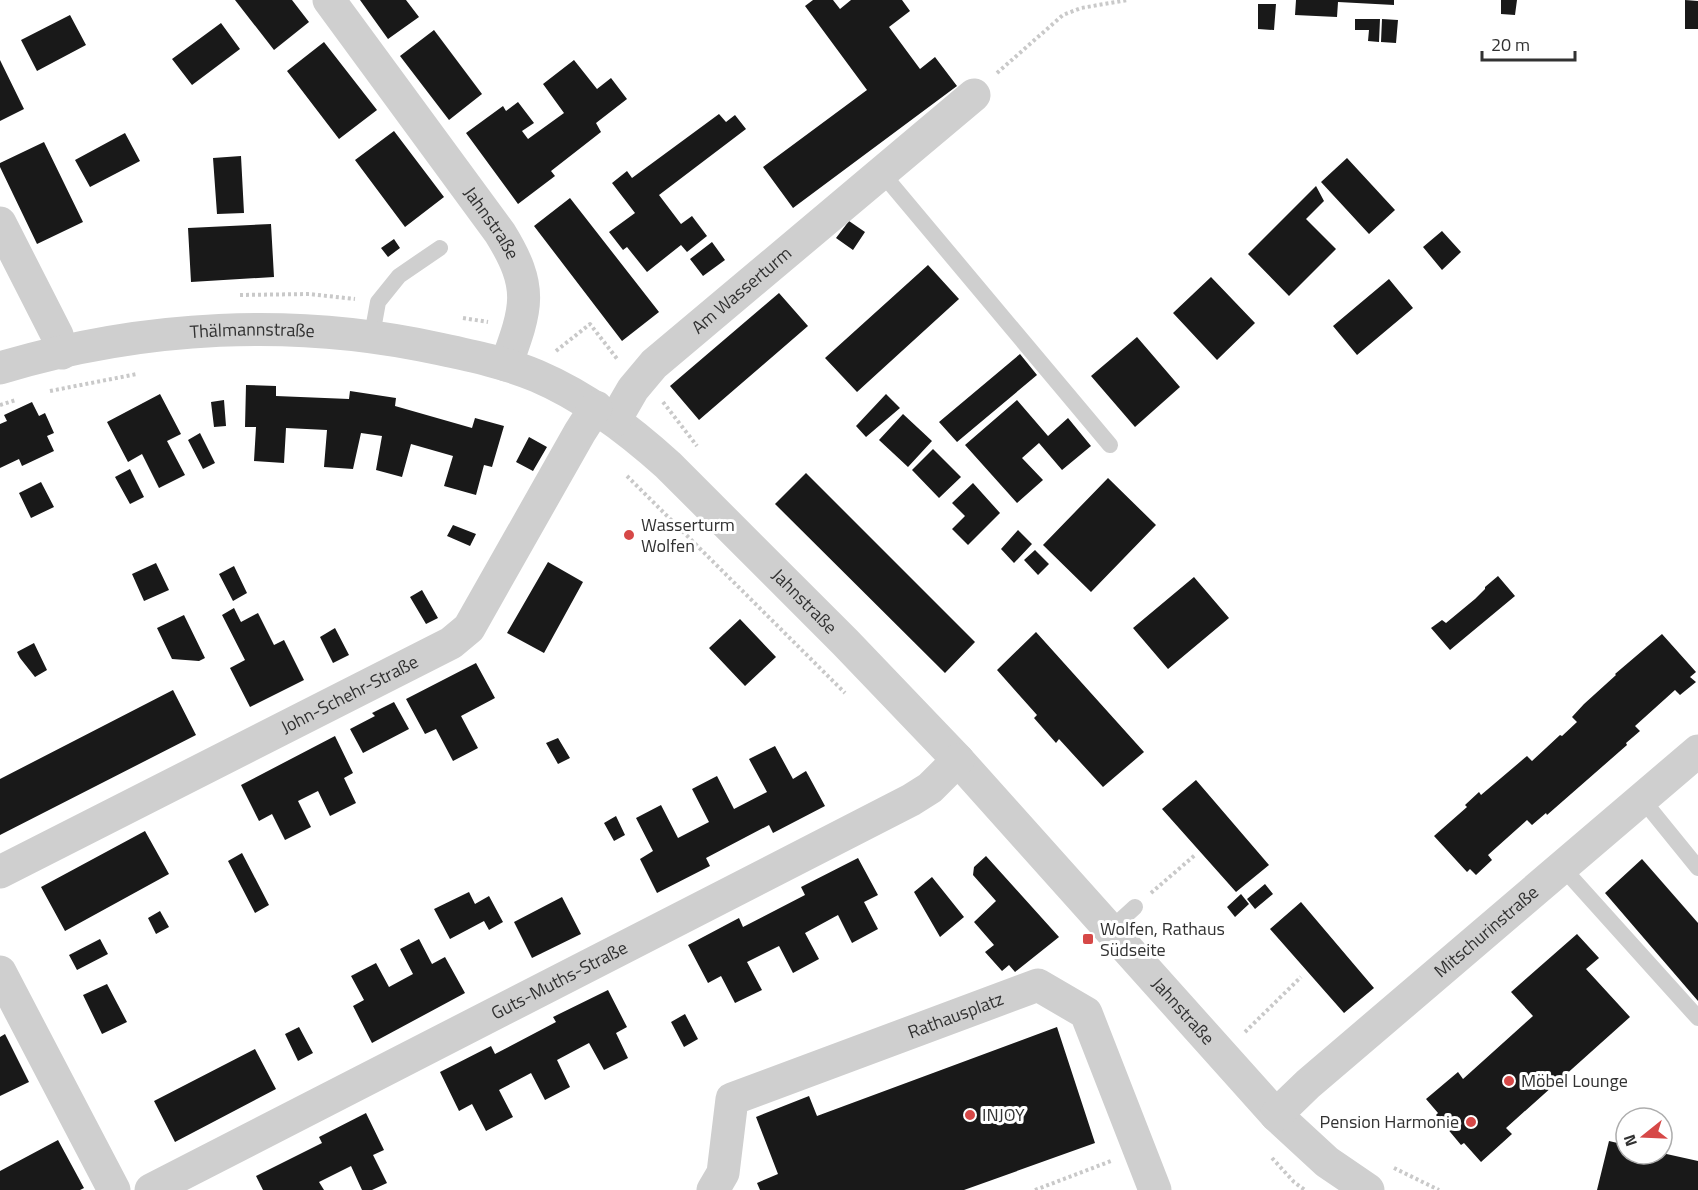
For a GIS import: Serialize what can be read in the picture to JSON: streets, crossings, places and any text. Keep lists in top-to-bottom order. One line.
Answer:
{"streets":{"street":["Jahnstraße","Am Wasserturm","Thälmannstraße","John-Schehr-Straße","Mitschurinstraße","Guts-Muths-Straße","Rathausplatz"]},"crossings":[["Jahnstraße","Am Wasserturm"],["Jahnstraße","Thälmannstraße"],["Jahnstraße","John-Schehr-Straße"],["Jahnstraße","Mitschurinstraße"],["Jahnstraße","Guts-Muths-Straße"],["Am Wasserturm","John-Schehr-Straße"]],"places":{"other":["Wasserturm Wolfen","Möbel Lounge","INJOY","Pension Harmonie"],"transit":["Wolfen, Rathaus Südseite"]},"scale_bar":"20 m","north":"left"}
